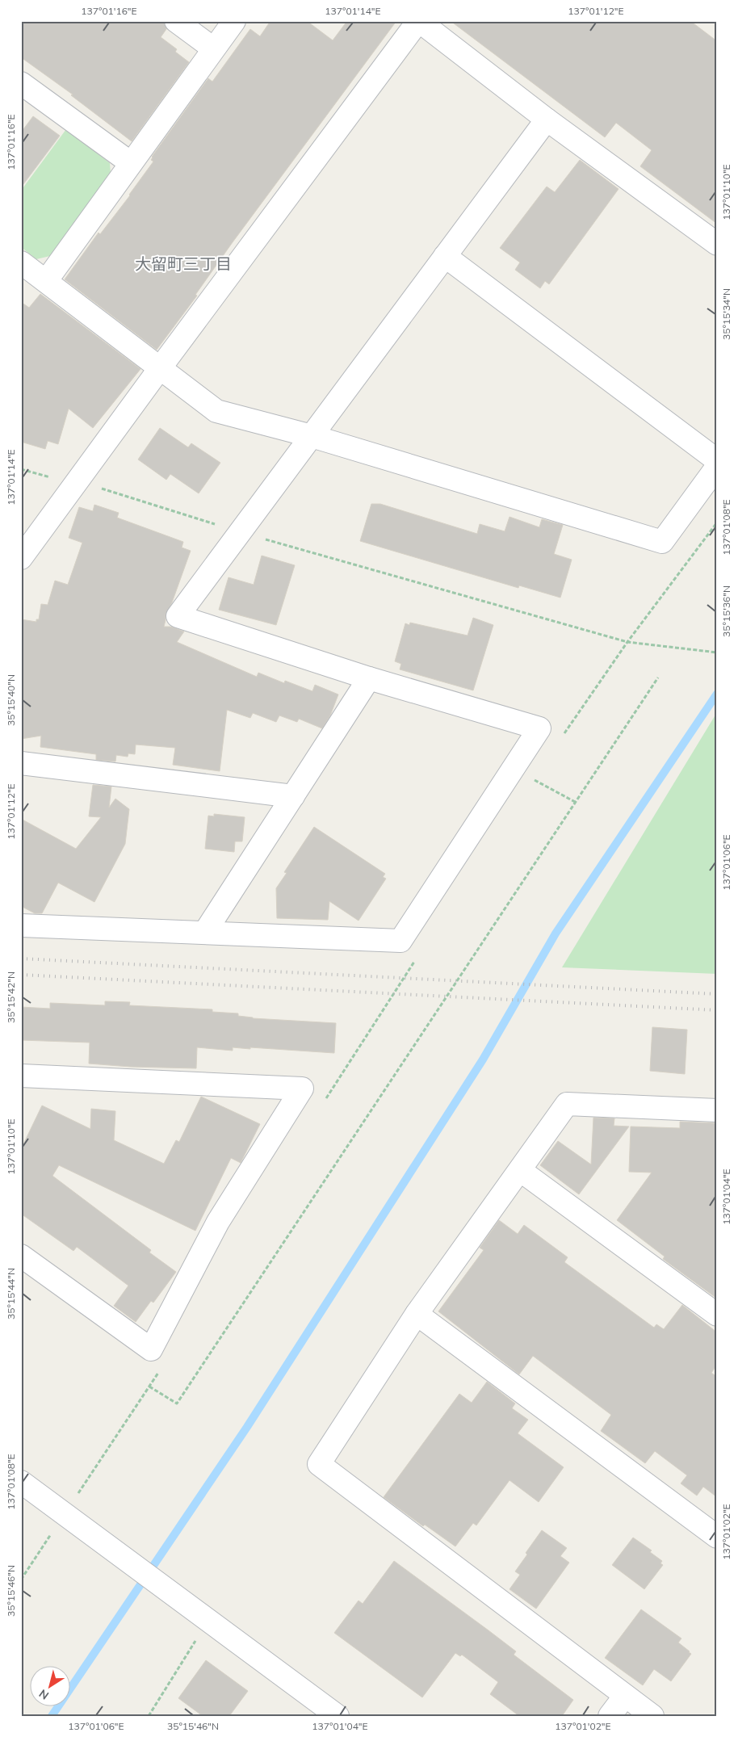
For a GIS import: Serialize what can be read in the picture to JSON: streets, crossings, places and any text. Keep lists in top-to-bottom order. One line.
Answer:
{"districts":["大留町三丁目"],"north":"bottom left","coordinates":["137°01'16\"E","137°01'14\"E","137°01'12\"E","137°01'10\"E","35°15'34\"N","137°01'08\"E","35°15'36\"N","35°15'40\"N","137°01'06\"E","35°15'42\"N","137°01'04\"E","35°15'44\"N","137°01'02\"E","35°15'46\"N"]}
